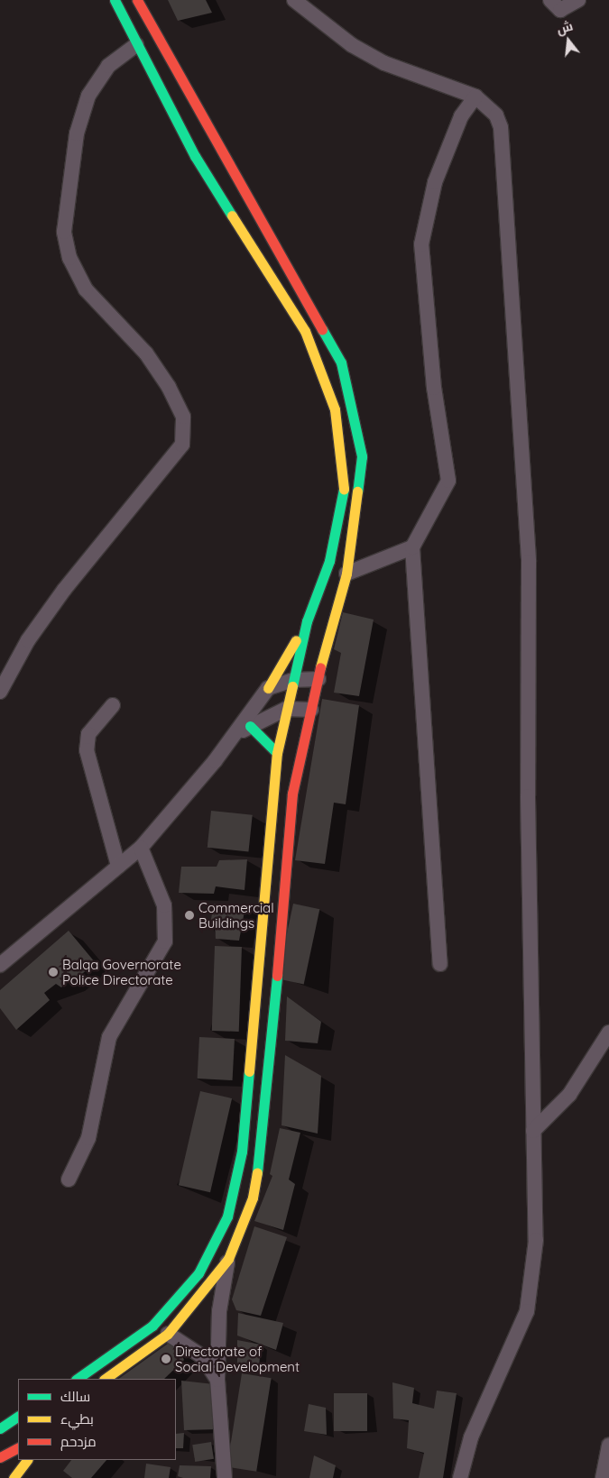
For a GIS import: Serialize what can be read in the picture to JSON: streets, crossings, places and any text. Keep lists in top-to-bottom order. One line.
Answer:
{"places":["Commercial Buildings","Balqa Governorate Police Directorate","Directorate of Social Development"],"legend":["سالك","بطيء","مزدحم"],"north":"top"}
